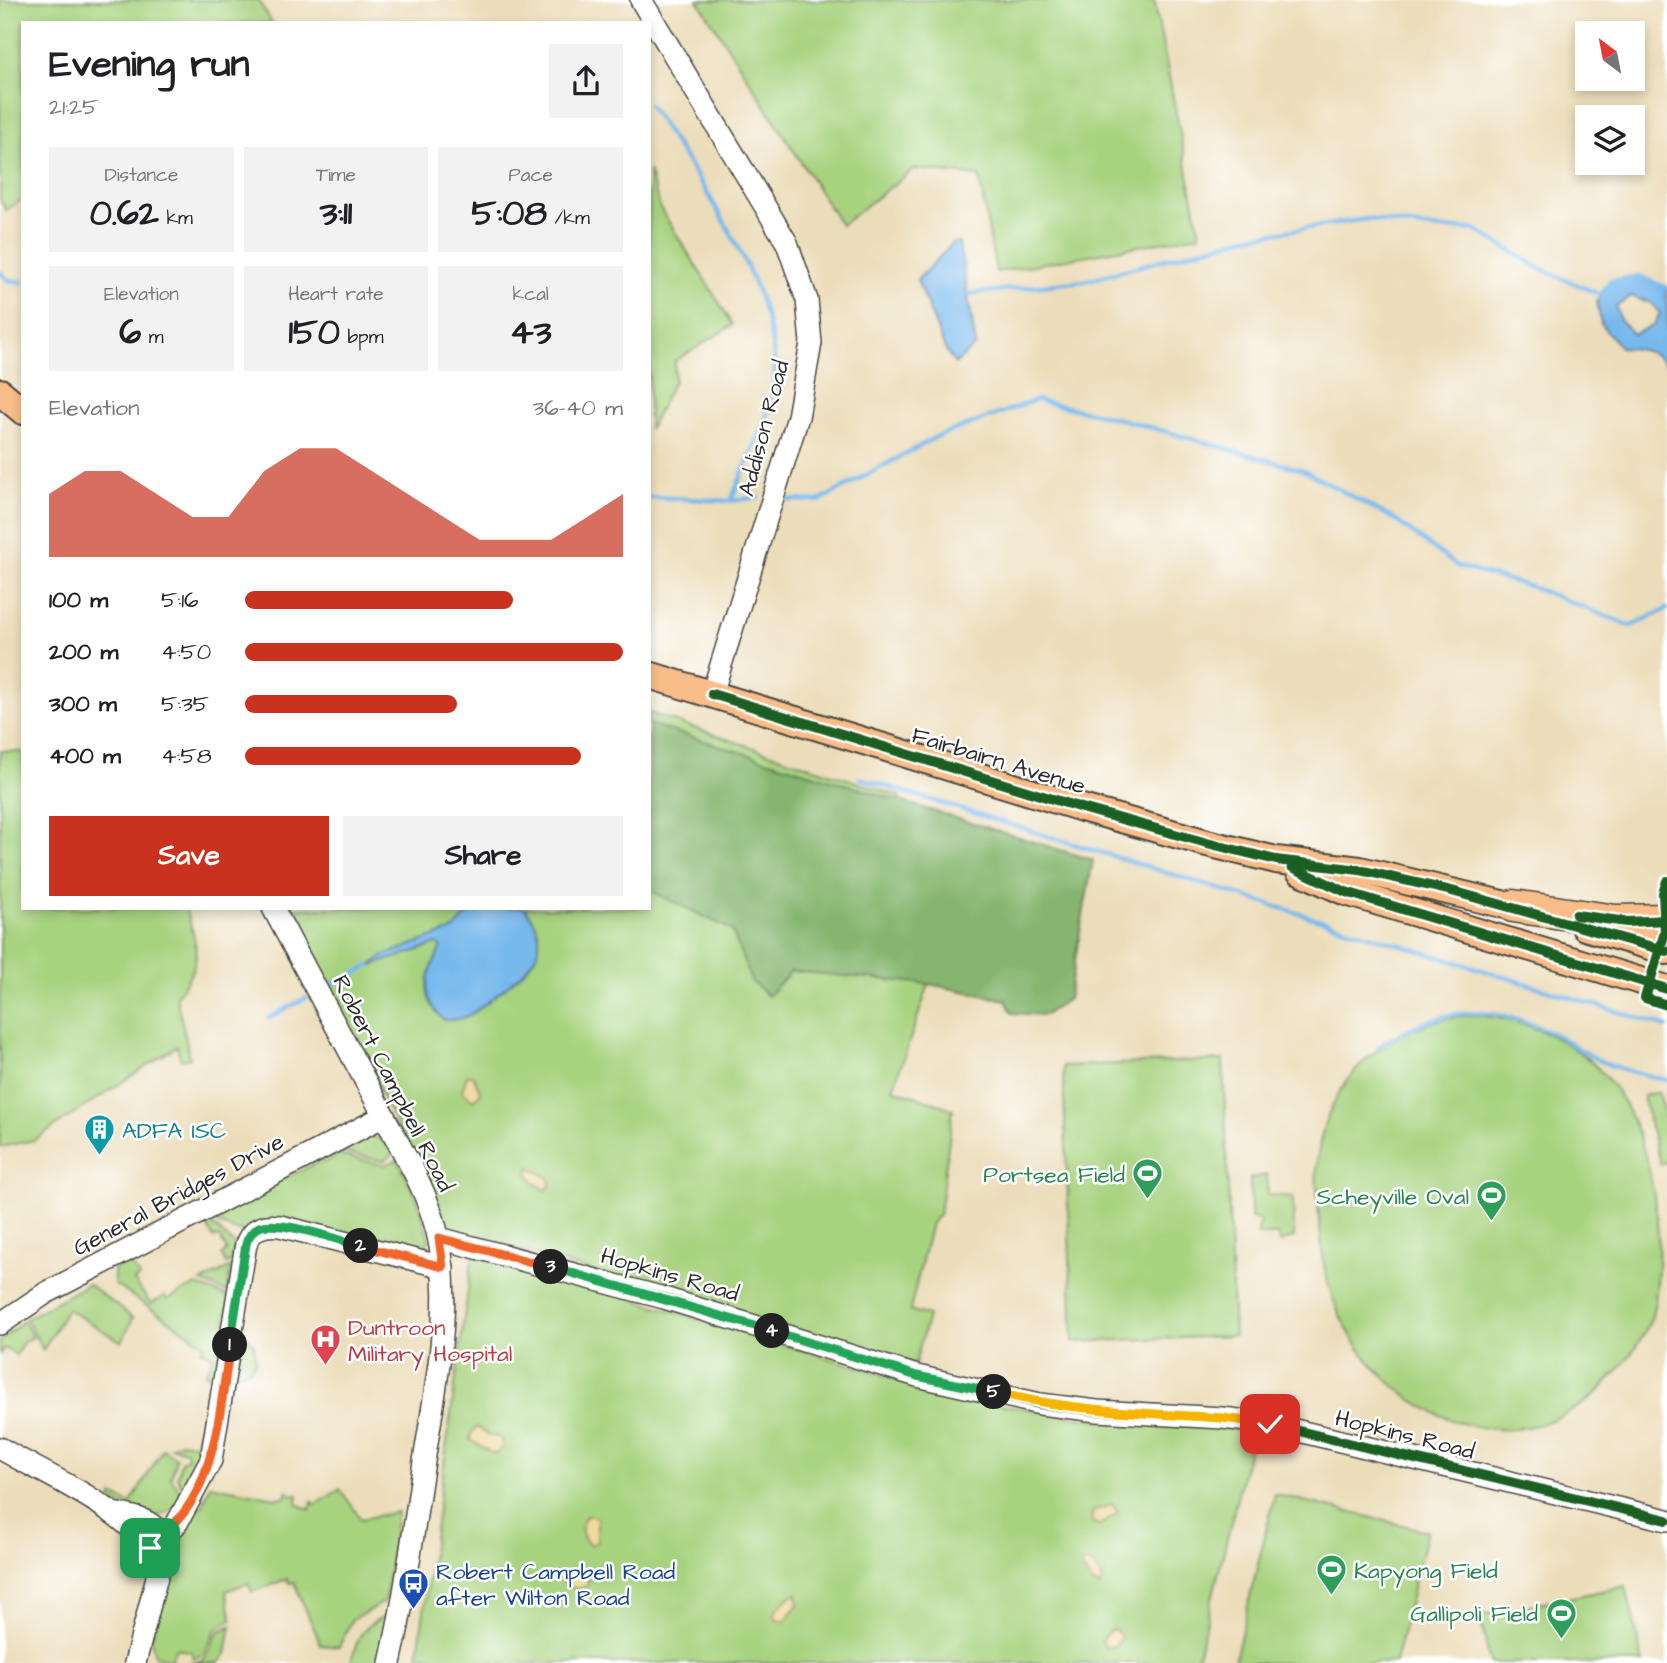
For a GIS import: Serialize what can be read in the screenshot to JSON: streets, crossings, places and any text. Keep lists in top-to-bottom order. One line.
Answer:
{"streets":{"main road":["Fairbairn Avenue"],"street":["Addison Road","Robert Campbell Road","General Bridges Drive","Hopkins Road"]},"crossings":[["Addison Road","Fairbairn Avenue"],["Robert Campbell Road","General Bridges Drive"],["Robert Campbell Road","Hopkins Road"]],"places":{"building":["ADFA ISC"],"sports":["Portsea Field","Scheyville Oval","Kapyong Field","Gallipoli Field"],"hospital":["Duntroon Military Hospital"],"bus stop":["Robert Campbell Road after Wilton Road"]},"north":"top left","page":{"heading":["Evening run","21:25"],"stats":[["Distance","0.62 km"],["Time","3:11"],["Pace","5:08 /km"],["Elevation","6 m"],["Heart rate","150 bpm"],["kcal","43"]],"chart":["Elevation","36–40 m"],"list":[{"name":"100 m","note":"5:16"},{"name":"200 m","note":"4:50"},{"name":"300 m","note":"5:35"},{"name":"400 m","note":"4:58"}],"buttons":["Save","Share"],"pins":["2","3","4","1","5"]}}
